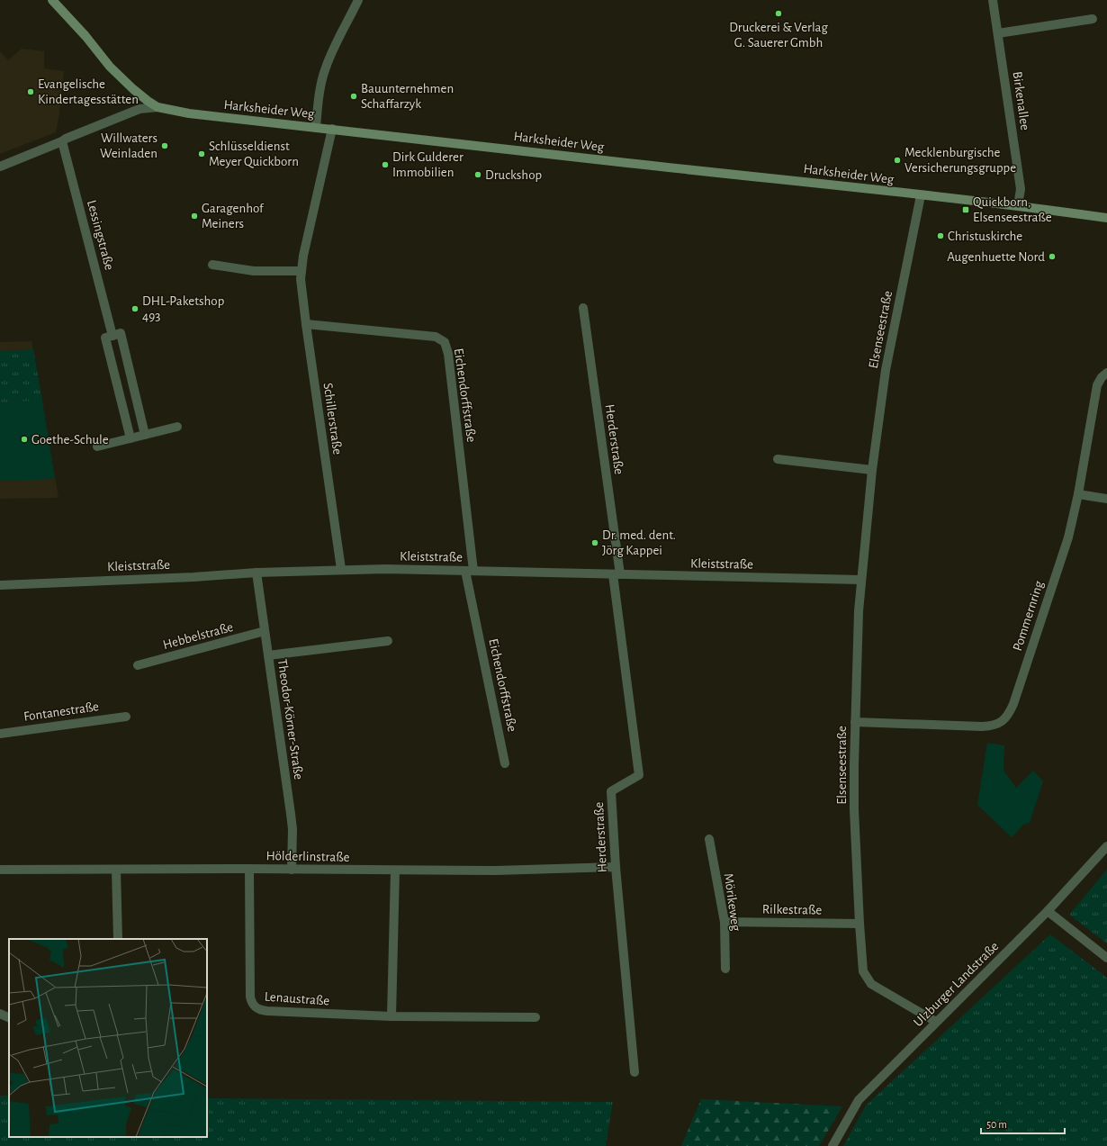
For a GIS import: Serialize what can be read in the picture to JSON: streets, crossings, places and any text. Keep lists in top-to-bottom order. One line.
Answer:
{"streets":{"main road":["Harksheider Weg"],"street":["Birkenallee","Lessingstraße","Elsenseestraße","Eichendorffstraße","Schillerstraße","Herderstraße","Kleiststraße","Pommernring","Hebbelstraße","Fontanestraße","Theodor-Körner-Straße","Hölderlinstraße","Mörikeweg","Rilkestraße","Ulzburger Landstraße","Lenaustraße"]},"crossings":[["Birkenallee","Harksheider Weg"],["Harksheider Weg","Elsenseestraße"],["Harksheider Weg","Schillerstraße"],["Elsenseestraße","Kleiststraße"],["Elsenseestraße","Pommernring"],["Elsenseestraße","Rilkestraße"],["Elsenseestraße","Ulzburger Landstraße"],["Eichendorffstraße","Schillerstraße"],["Eichendorffstraße","Kleiststraße"],["Schillerstraße","Kleiststraße"],["Herderstraße","Kleiststraße"],["Herderstraße","Hölderlinstraße"],["Kleiststraße","Theodor-Körner-Straße"],["Hebbelstraße","Theodor-Körner-Straße"],["Theodor-Körner-Straße","Hölderlinstraße"],["Hölderlinstraße","Lenaustraße"],["Mörikeweg","Rilkestraße"]],"places":{"other":["Druckerei & Verlag G. Sauerer Gmbh","Evangelische Kindertagesstätten","Bauunternehmen Schaffarzyk","Willwaters Weinladen","Schlüsseldienst Meyer Quickborn","Mecklenburgische Versicherungsgruppe","Dirk Gulderer Immobilien","Druckshop","Garagenhof Meiners","Christuskirche","Augenhuette Nord","DHL-Paketshop 493","Goethe-Schule","Dr. med. dent. Jörg Kappei"],"transit":["Quickborn, Elsenseestraße"]},"scale_bar":"50 m"}
